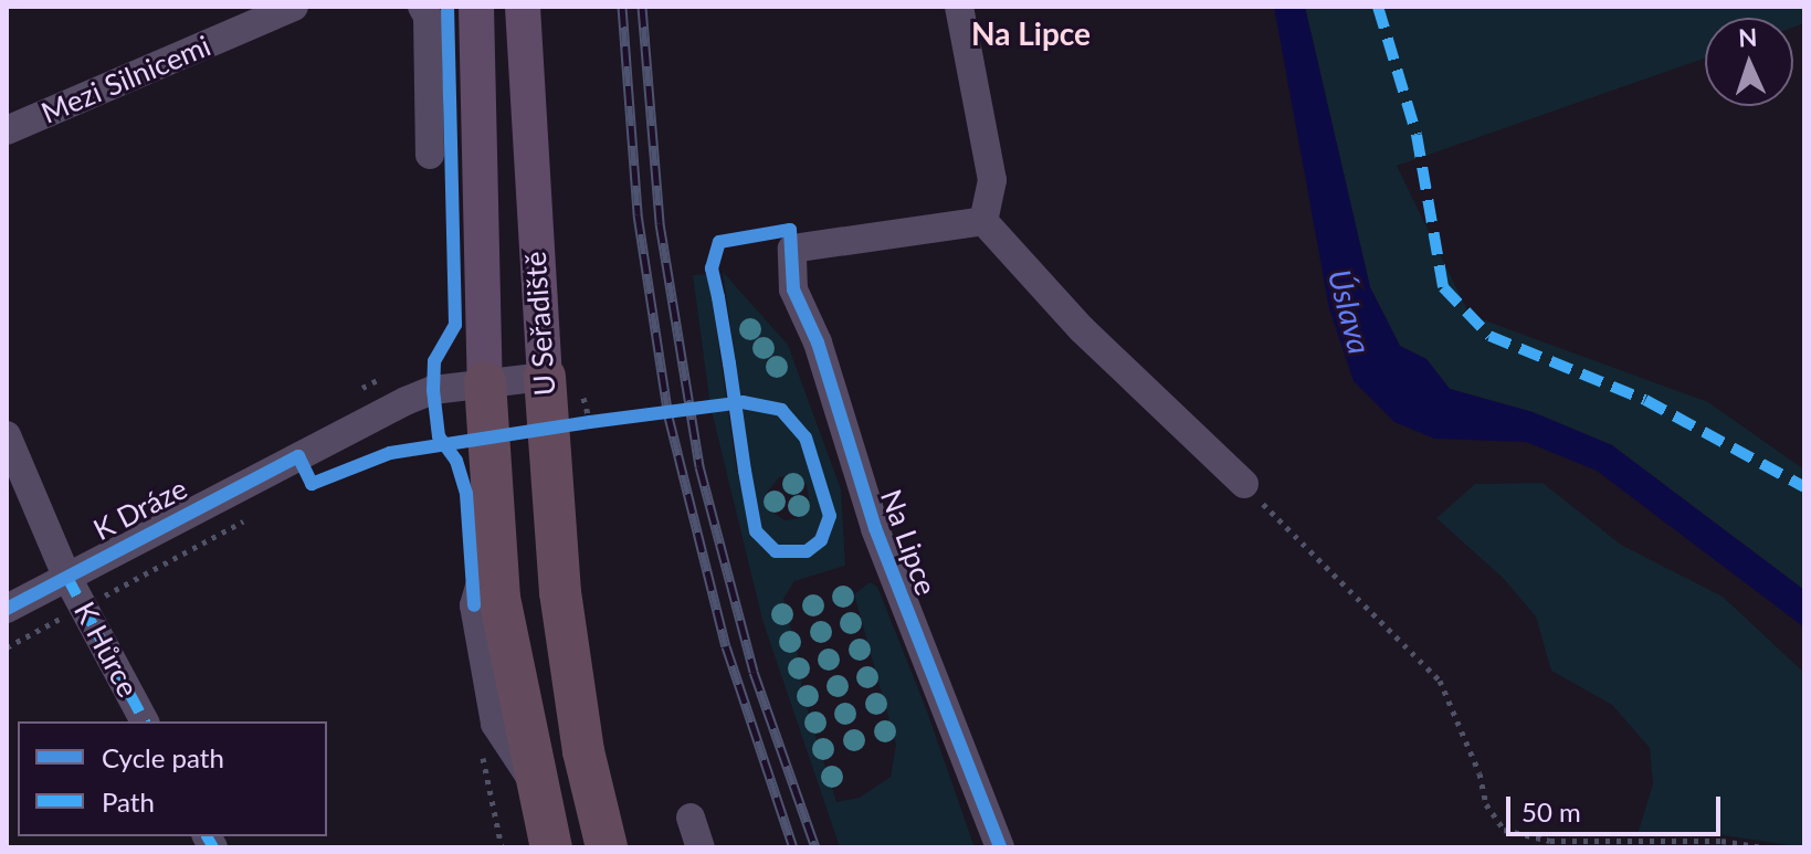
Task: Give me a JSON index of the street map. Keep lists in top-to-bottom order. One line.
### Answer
{"streets":{"highway":["U Seřadiště"],"street":["Mezi Silnicemi","K Dráze","Na Lipce","K Hůrce"]},"crossings":[["U Seřadiště","K Dráze"],["K Dráze","K Hůrce"]],"districts":["Na Lipce"],"water":["Úslava"],"legend":["Cycle path","Path"],"scale_bar":"50 m","north":"top"}
